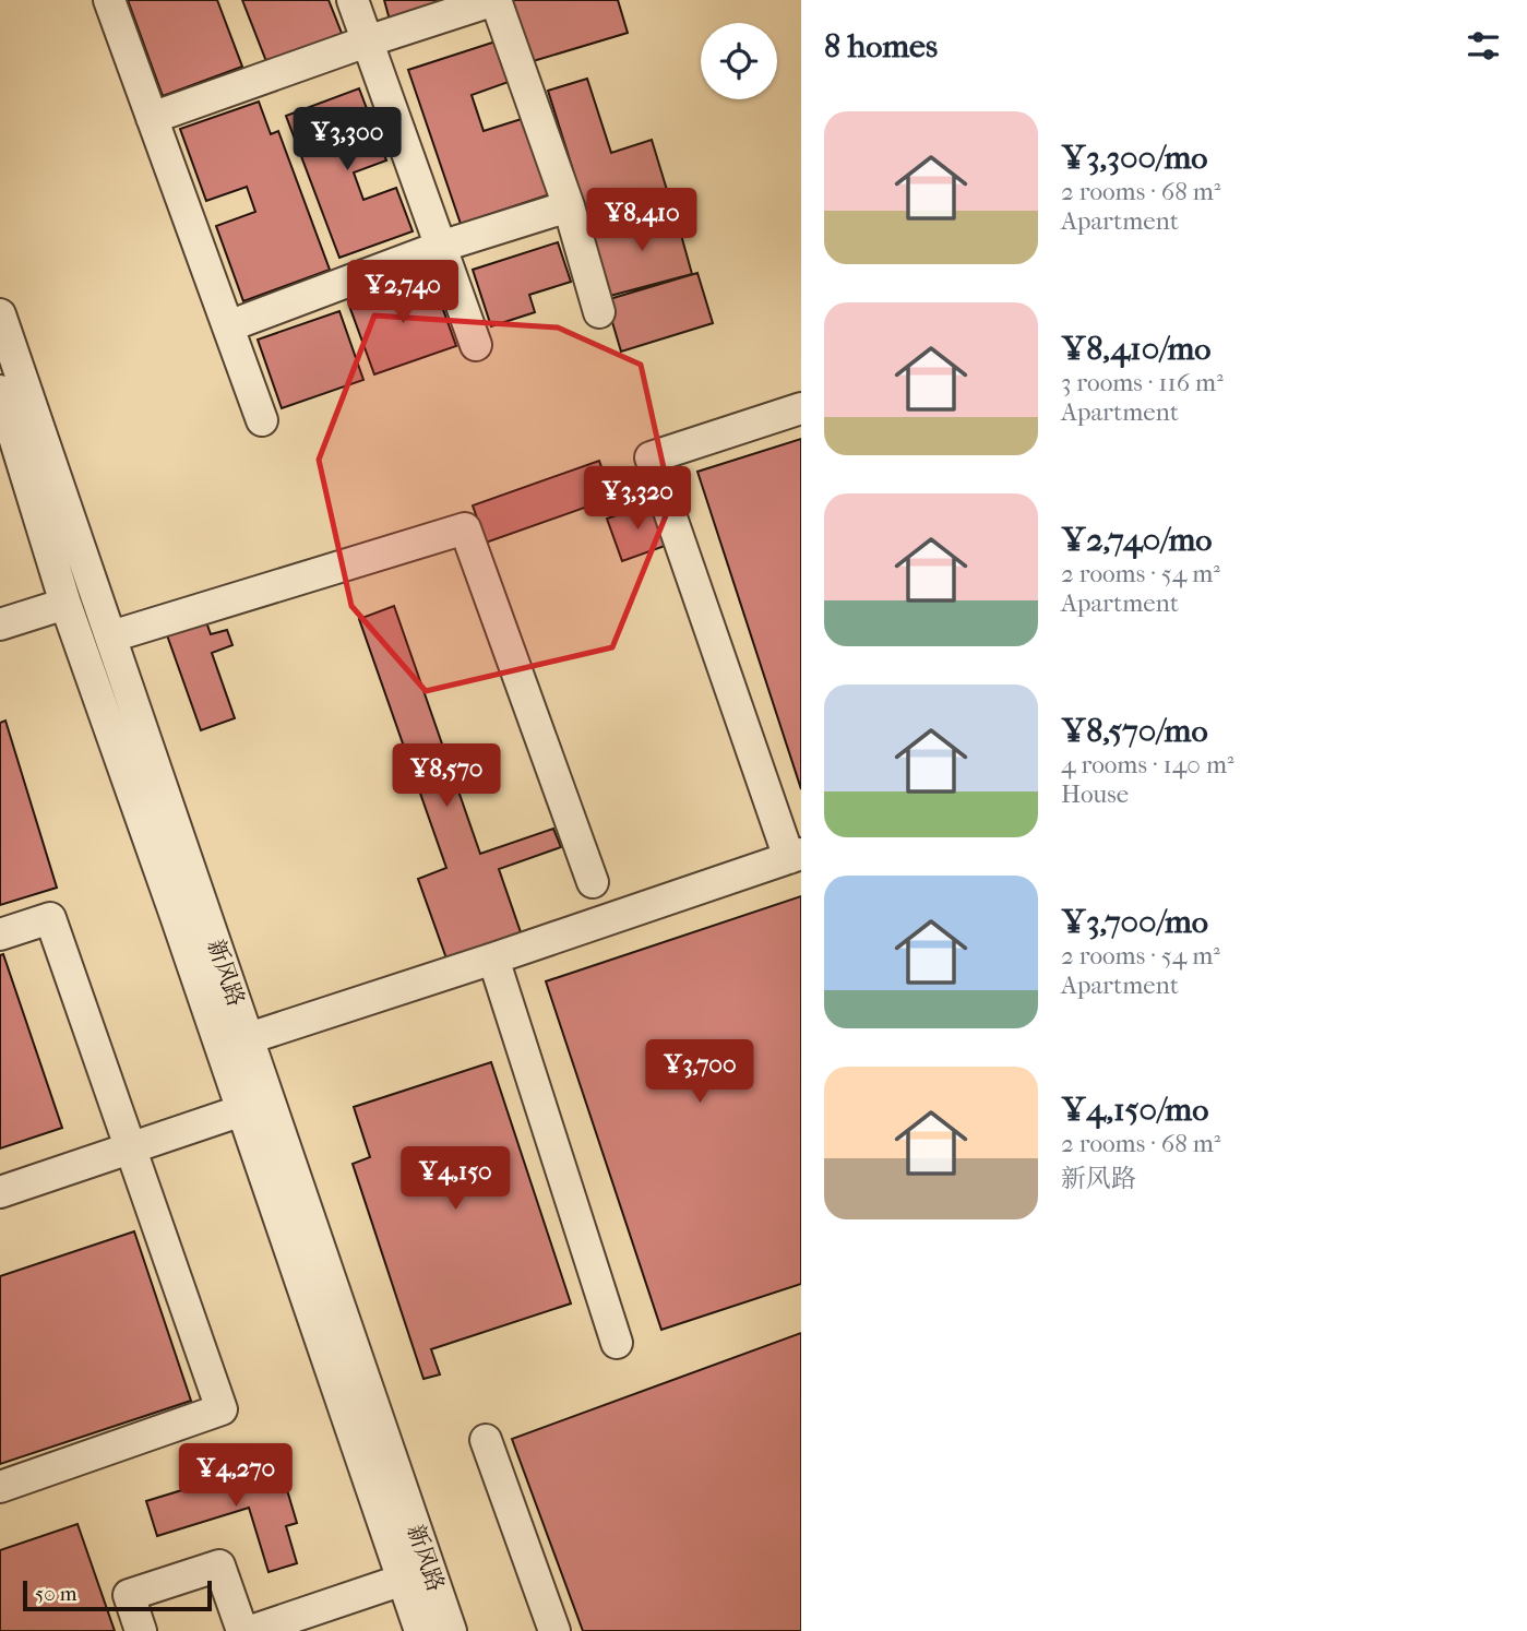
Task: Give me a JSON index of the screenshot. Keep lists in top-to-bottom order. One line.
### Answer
{"streets":{"street":["新风路"]},"scale_bar":"50 m","page":{"heading":"8 homes","list":[{"name":"¥3,300/mo","note":"2 rooms · 68 m² · Apartment"},{"name":"¥8,410/mo","note":"3 rooms · 116 m² · Apartment"},{"name":"¥2,740/mo","note":"2 rooms · 54 m² · Apartment"},{"name":"¥8,570/mo","note":"4 rooms · 140 m² · House"},{"name":"¥3,700/mo","note":"2 rooms · 54 m² · Apartment"},{"name":"¥4,150/mo","note":"2 rooms · 68 m² · 新风路"}],"price":["¥3,300","¥8,410","¥2,740","¥3,320","¥8,570","¥3,700","¥4,150","¥4,270"],"scale":"50 m"}}
